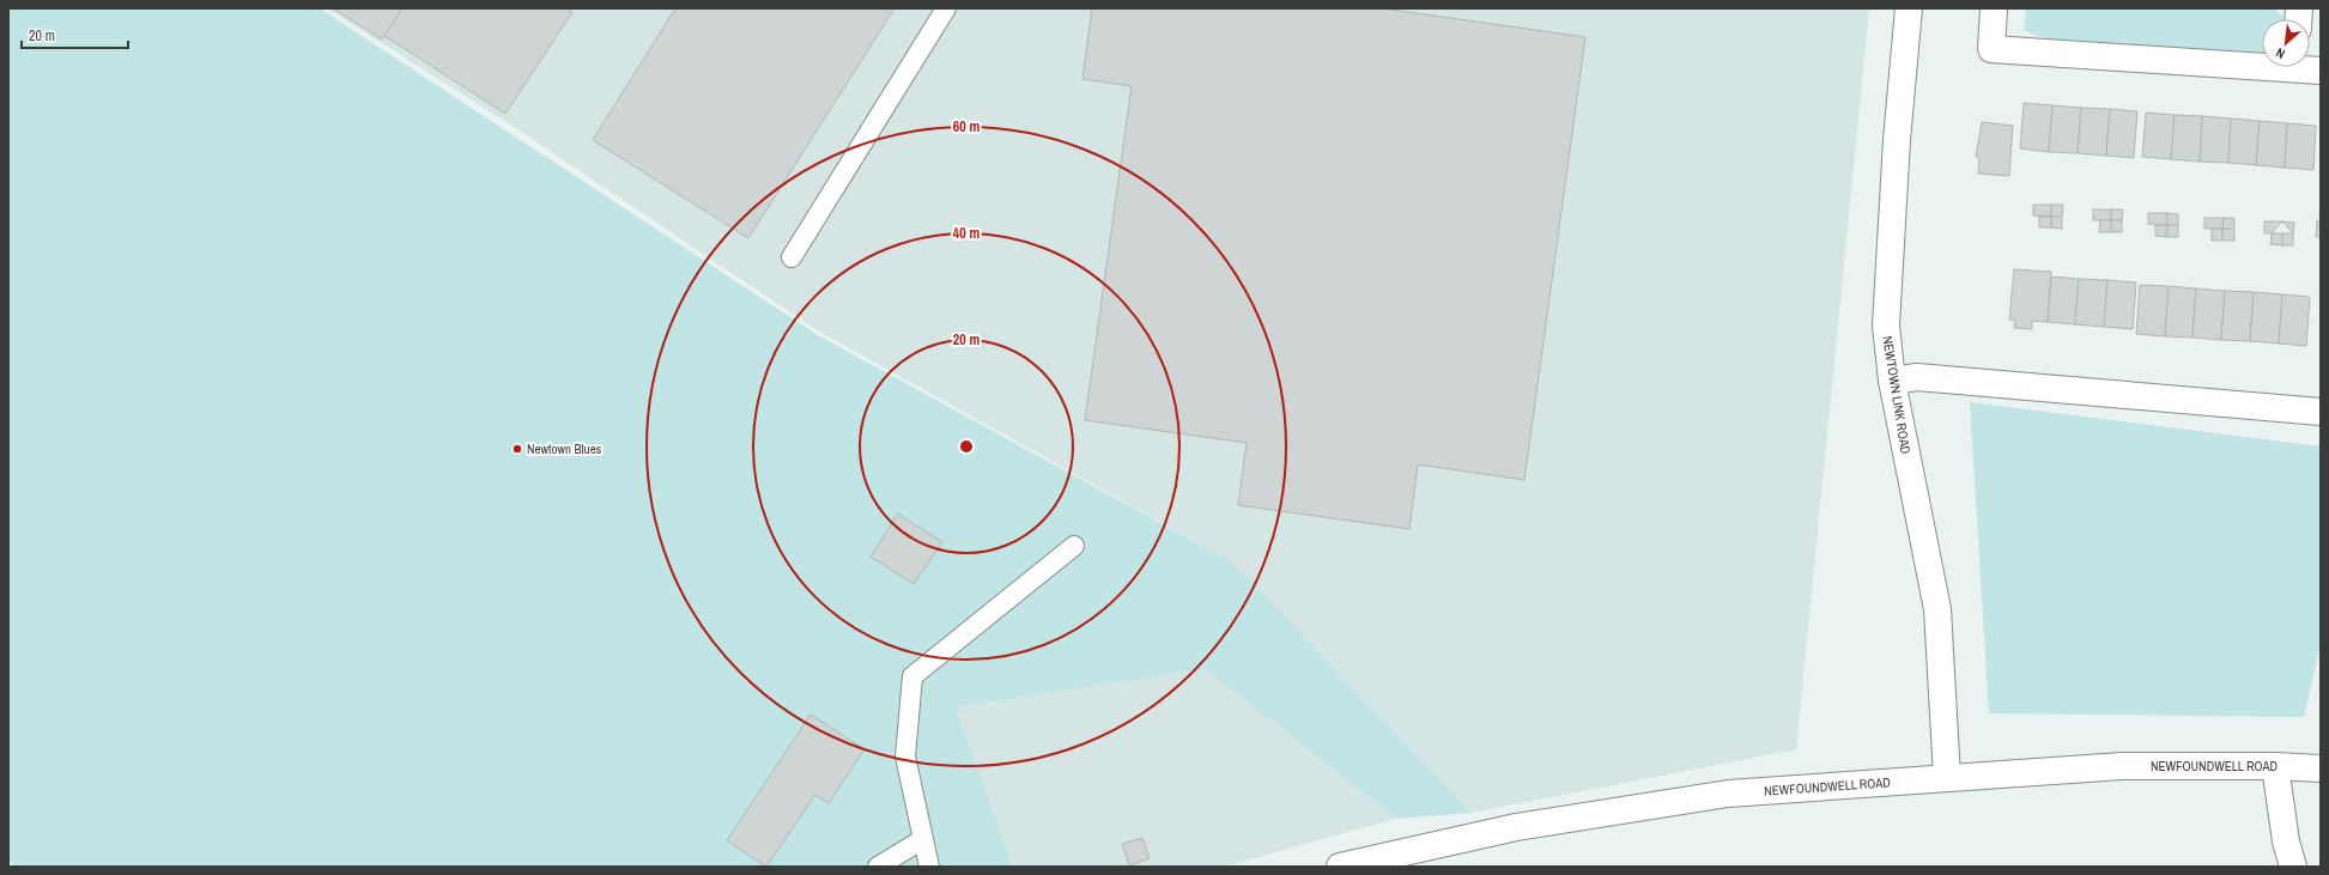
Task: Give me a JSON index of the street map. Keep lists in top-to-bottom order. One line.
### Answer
{"streets":{"street":["NEWTOWN LINK ROAD","NEWFOUNDWELL ROAD"]},"crossings":[["NEWTOWN LINK ROAD","NEWFOUNDWELL ROAD"]],"places":["Newtown Blues"],"scale_bar":"20 m","north":"bottom left","rings":["60 m","40 m","20 m"]}
